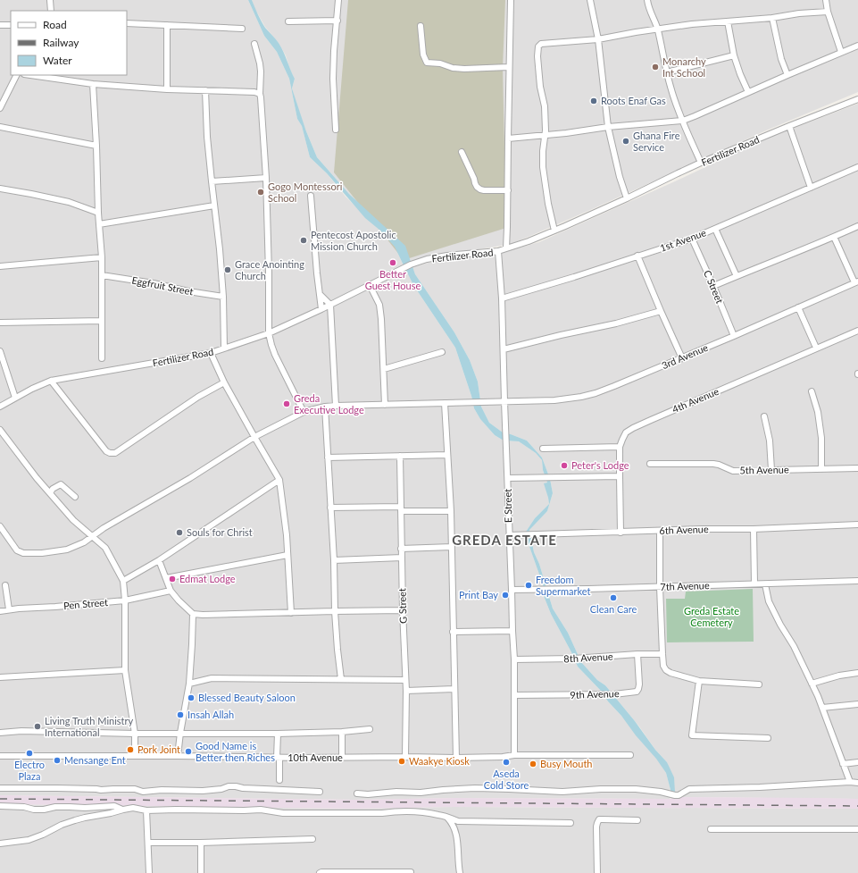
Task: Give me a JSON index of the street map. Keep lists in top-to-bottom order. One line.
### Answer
{"streets":{"street":["Fertilizer Road","1st Avenue","Eggfruit Street","C Street","3rd Avenue","4th Avenue","5th Avenue","E Street","6th Avenue","7th Avenue","Pen Street","G Street","8th Avenue","9th Avenue","10th Avenue"]},"crossings":[["Fertilizer Road","E Street"],["1st Avenue","C Street"],["1st Avenue","E Street"],["C Street","3rd Avenue"],["3rd Avenue","E Street"],["4th Avenue","6th Avenue"],["E Street","6th Avenue"],["E Street","7th Avenue"],["E Street","8th Avenue"],["E Street","9th Avenue"],["E Street","10th Avenue"],["G Street","10th Avenue"],["8th Avenue","9th Avenue"]],"districts":["GREDA ESTATE"],"parks":["Greda Estate Cemetery"],"places":["Monarchy Int School","Roots Enaf Gas","Ghana Fire Service","Gogo Montessori School","Pentecost Apostolic Mission Church","Better Guest House","Grace Anointing Church","Greda Executive Lodge","Peter's Lodge","Souls for Christ","Edmat Lodge","Freedom Supermarket","Print Bay","Clean Care","Blessed Beauty Saloon","Insah Allah","Living Truth Ministry International","Pork Joint","Good Name is Better then Riches","Electro Plaza","Mensange Ent","Waakye Kiosk","Aseda Cold Store","Busy Mouth"],"legend":["Road","Railway","Water"]}
